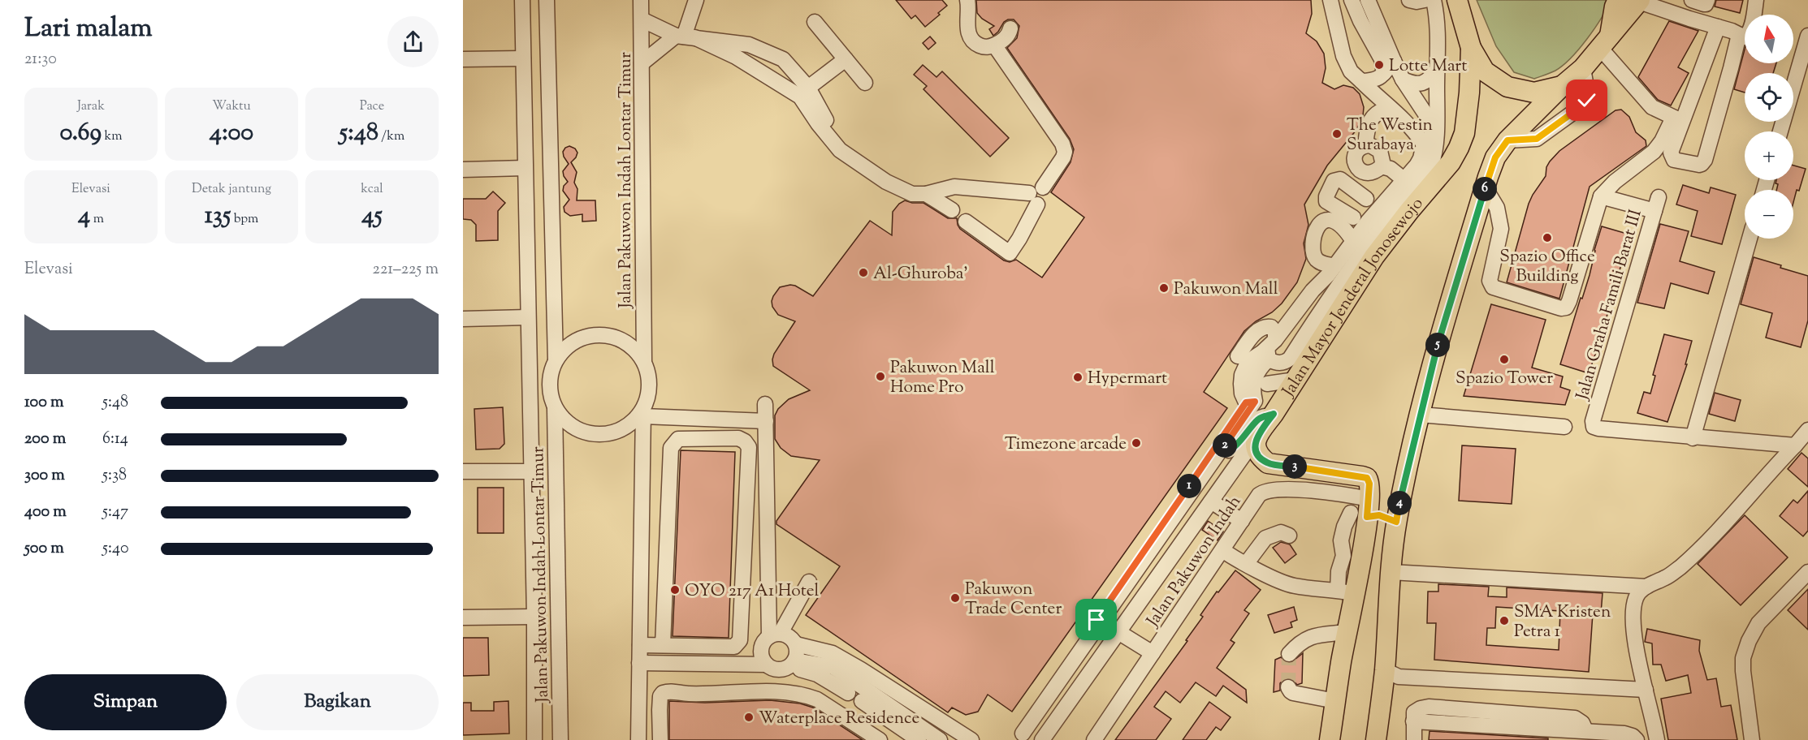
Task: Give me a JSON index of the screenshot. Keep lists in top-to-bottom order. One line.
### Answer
{"streets":{"main road":["Jalan Mayor Jenderal Jonosewojo"],"street":["Jalan Pakuwon Indah Lontar Timur","Jalan Graha Famili Barat III","Jalan Pakuwon Indah"]},"crossings":[["Jalan Mayor Jenderal Jonosewojo","Jalan Pakuwon Indah"]],"places":["Lotte Mart","The Westin Surabaya","Spazio Office Building","Al-Ghuroba'","Pakuwon Mall","Spazio Tower","Pakuwon Mall Home Pro","Hypermart","Timezone arcade","OYO 217 A1 Hotel","Pakuwon Trade Center","SMA Kristen Petra 1","Waterplace Residence"],"north":"top","page":{"heading":["Lari malam","21:30"],"map_buttons":["+","−"],"stats":[["Jarak","0.69 km"],["Waktu","4:00"],["Pace","5:48 /km"],["Elevasi","4 m"],["Detak jantung","135 bpm"],["kcal","45"]],"pins":["6","5","2","3","1","4"],"chart":["Elevasi","221–225 m"],"list":[{"name":"100 m","note":"5:48"},{"name":"200 m","note":"6:14"},{"name":"300 m","note":"5:38"},{"name":"400 m","note":"5:47"},{"name":"500 m","note":"5:40"}],"buttons":["Simpan","Bagikan"]}}
